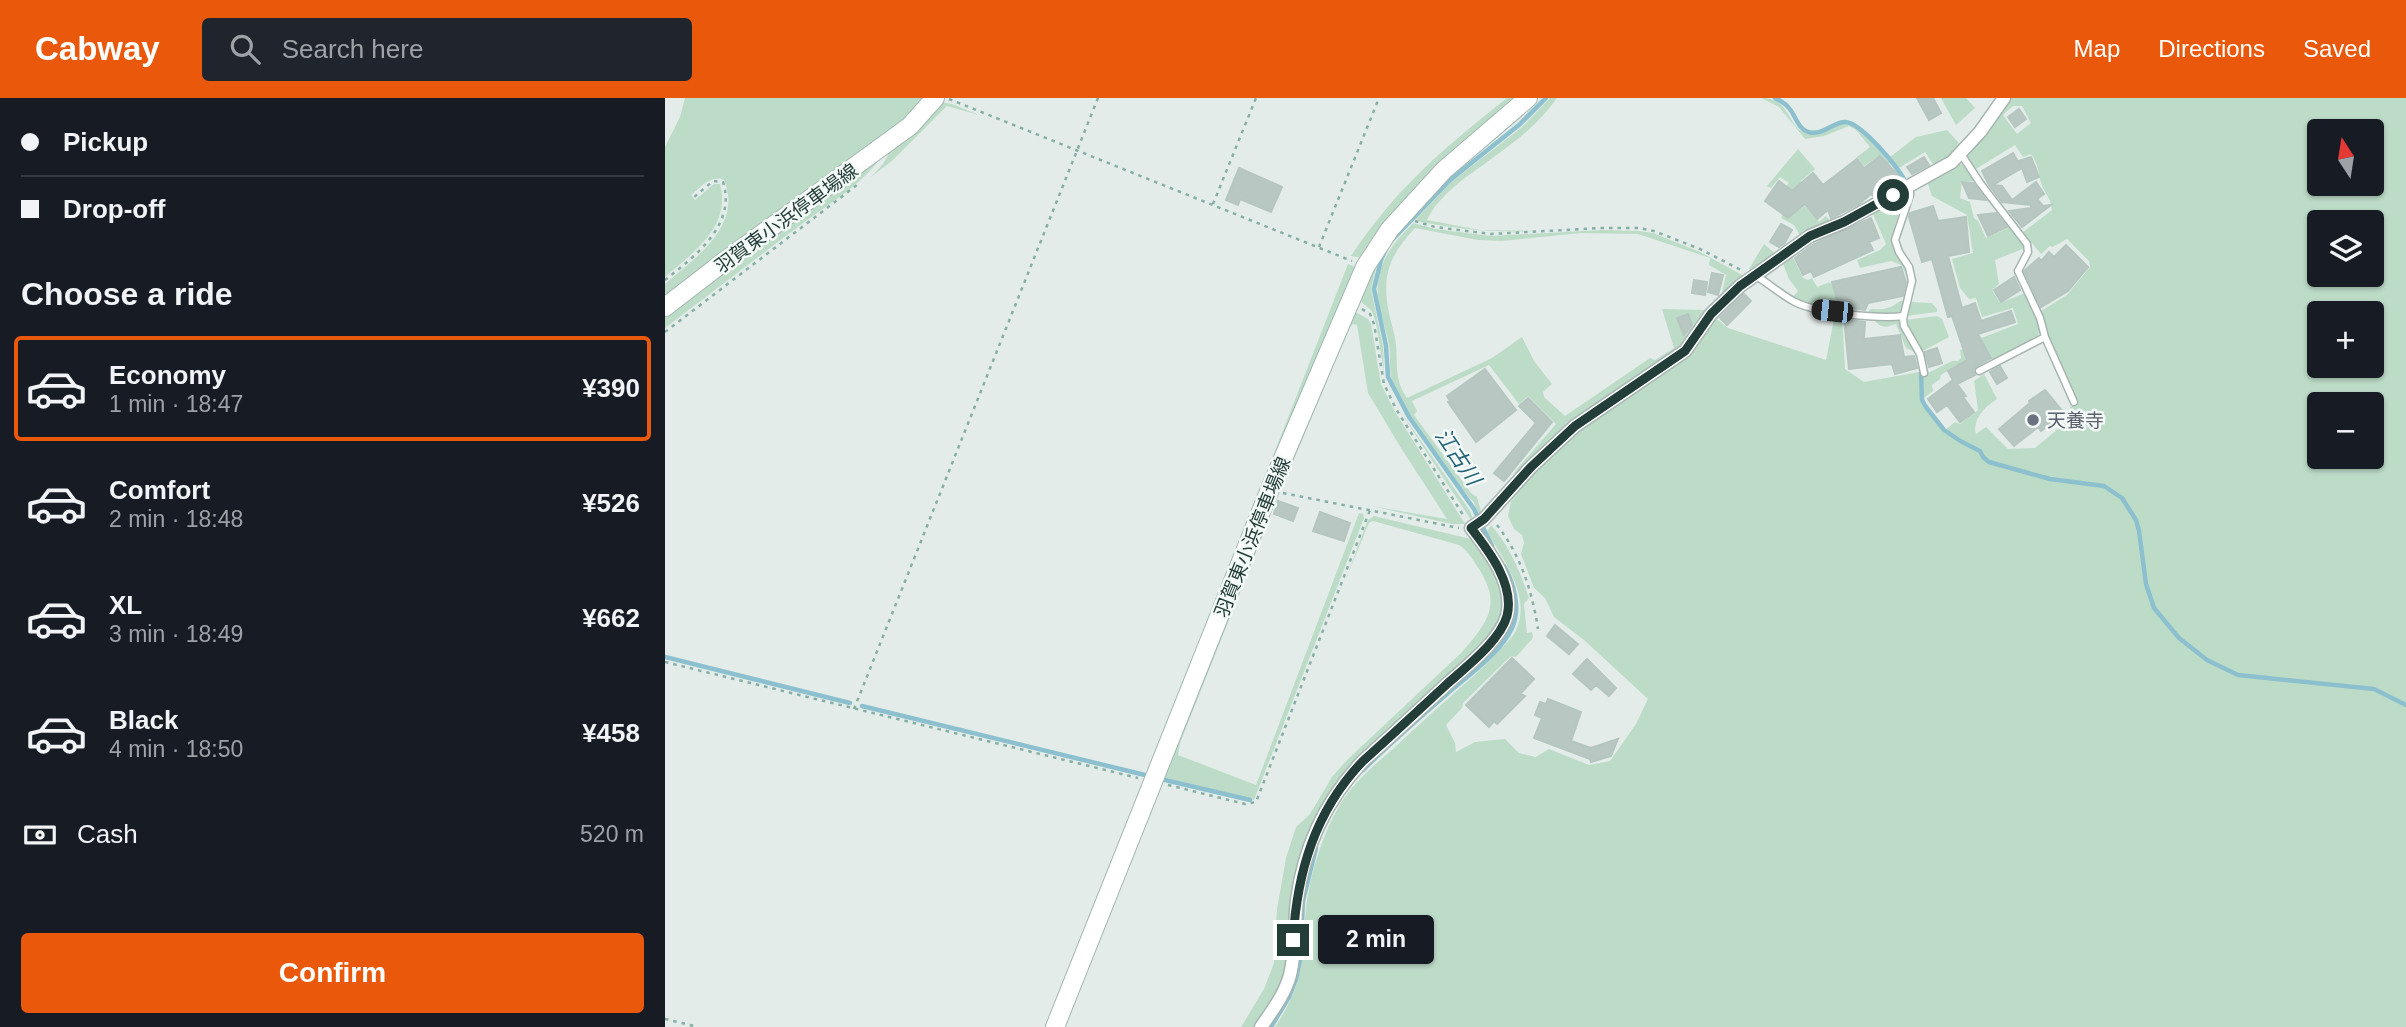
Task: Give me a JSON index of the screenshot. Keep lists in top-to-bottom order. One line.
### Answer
{"streets":{"main road":["羽賀東小浜停車場線"]},"water":["江古川"],"places":["天養寺"],"north":"top","page":{"header":"Cabway","search":"Search here","nav":["Map","Directions","Saved"],"banner":["Pickup","Drop-off"],"map_buttons":["+","−"],"heading":"Choose a ride","list":[{"name":"Economy","note":"1 min · 18:47","value":"¥390"},{"name":"Comfort","note":"2 min · 18:48","value":"¥526"},{"name":"XL","note":"3 min · 18:49","value":"¥662"},{"name":"Black","note":"4 min · 18:50","value":"¥458"}],"pay":["Cash","520 m"],"bubble":"2 min","buttons":"Confirm"}}
